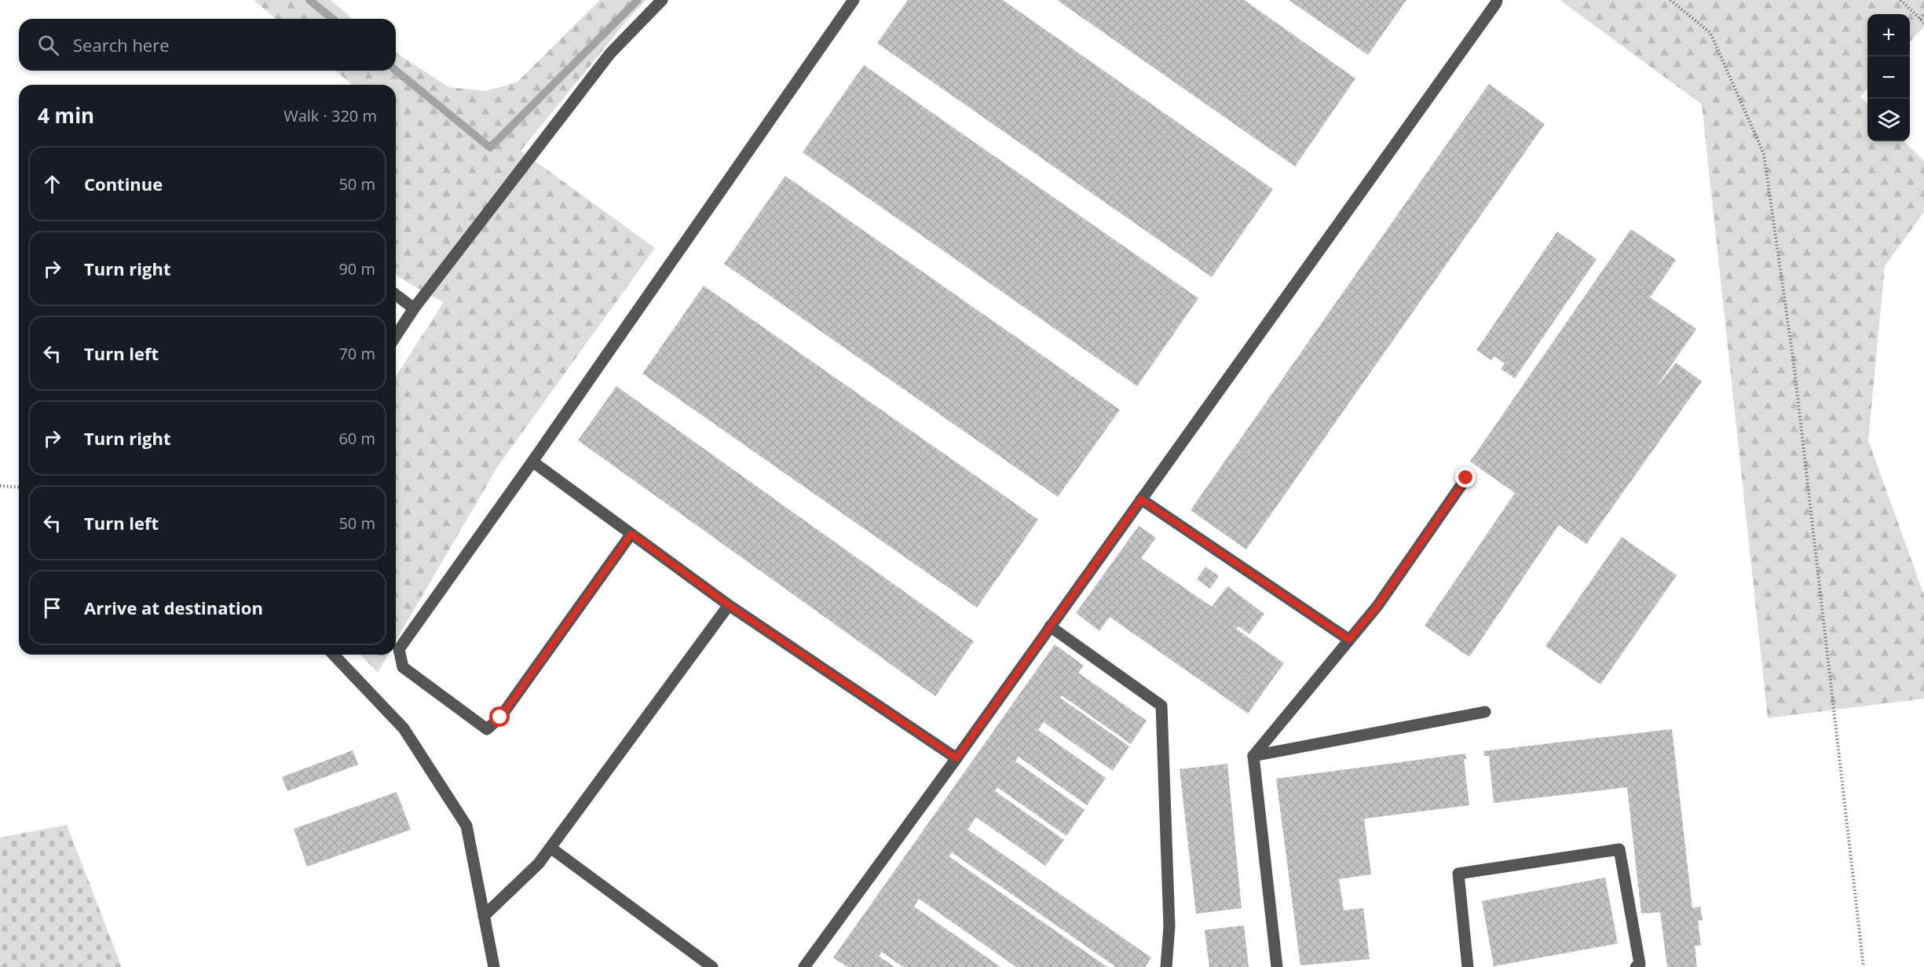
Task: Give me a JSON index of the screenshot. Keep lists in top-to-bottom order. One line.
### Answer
{"page":{"map_buttons":["+","−"],"search":"Search here","heading":["4 min","Walk · 320 m"],"list":[["Continue","50 m"],["Turn right","90 m"],["Turn left","70 m"],["Turn right","60 m"],["Turn left","50 m"],"Arrive at destination"]}}
